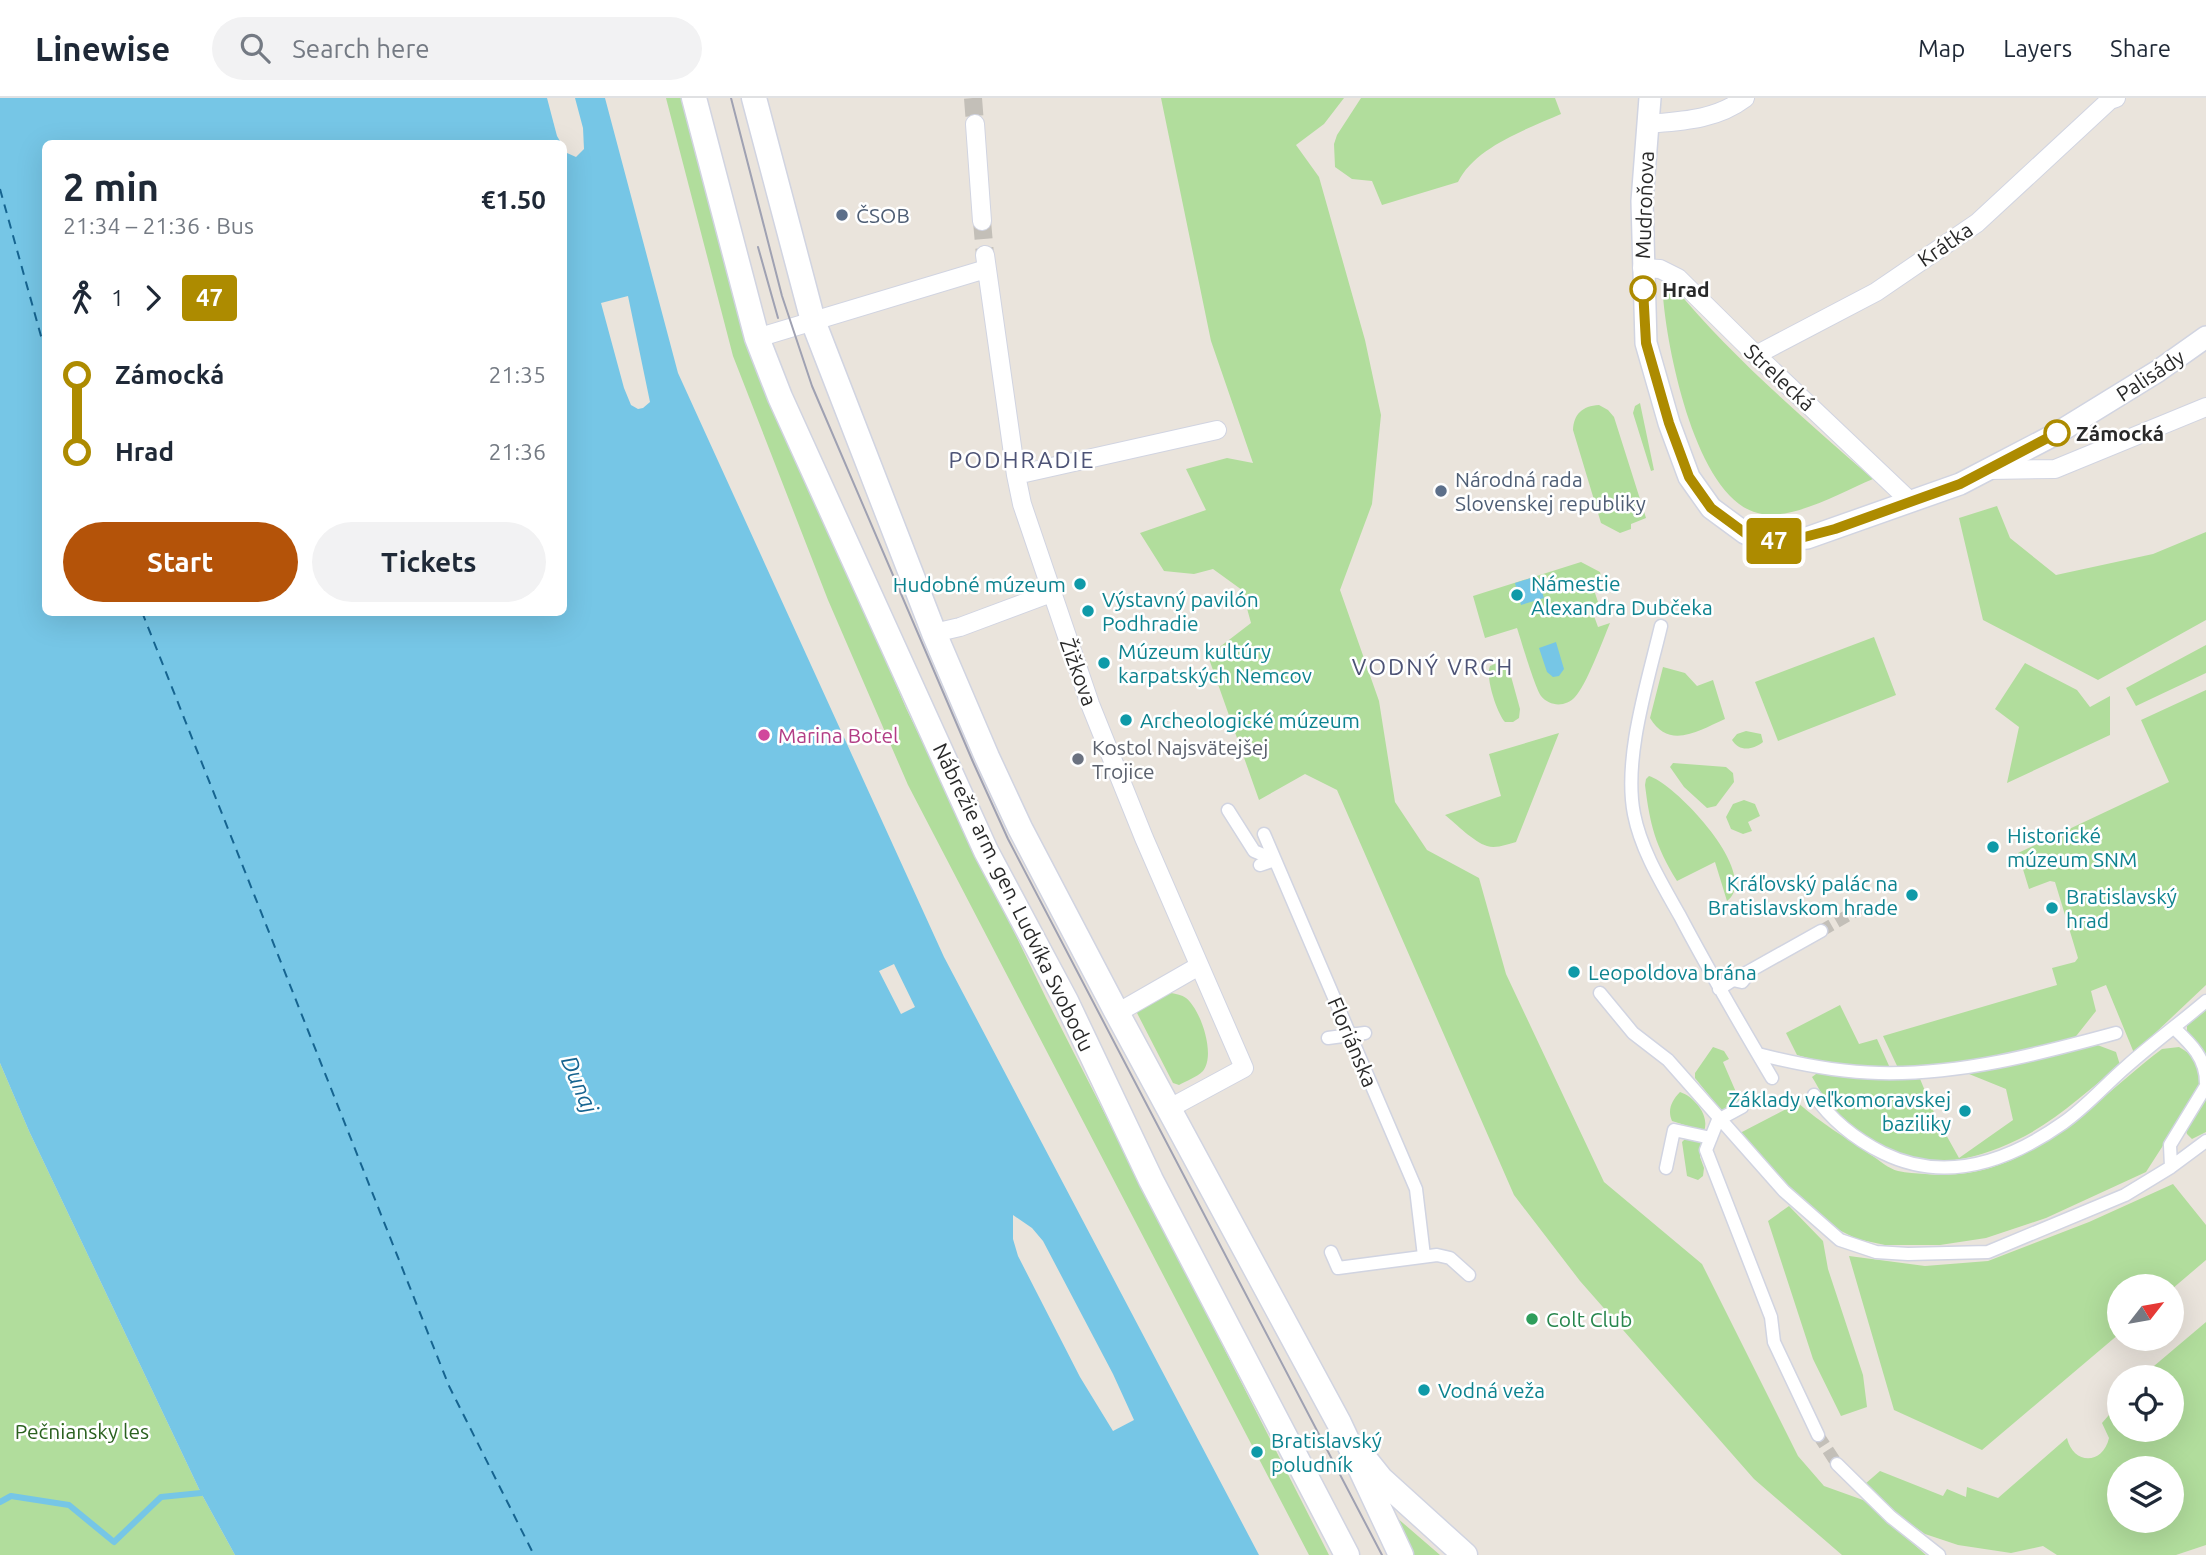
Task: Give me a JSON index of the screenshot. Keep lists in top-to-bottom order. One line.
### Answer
{"streets":{"main road":["Nábrežie arm. gen. Ludvíka Svobodu"],"street":["Mudroňova","Krátka","Palisády","Strelecká","Žižkova","Floriánska"]},"crossings":[["Mudroňova","Palisády"],["Mudroňova","Strelecká"],["Krátka","Strelecká"],["Palisády","Strelecká"],["Žižkova","Nábrežie arm. gen. Ludvíka Svobodu"]],"districts":["PODHRADIE","VODNÝ VRCH"],"water":["Dunaj"],"parks":["Pečniansky les"],"places":["ČSOB","Hrad","Zámocká","Národná rada Slovenskej republiky","Hudobné múzeum","Námestie Alexandra Dubčeka","Výstavný pavilón Podhradie","Múzeum kultúry karpatských Nemcov","Archeologické múzeum","Marina Botel","Kostol Najsvätejšej Trojice","Historické múzeum SNM","Kráľovský palác na Bratislavskom hrade","Bratislavský hrad","Leopoldova brána","Základy veľkomoravskej baziliky","Colt Club","Vodná veža","Bratislavský poludník"],"lines":["bus line 47"],"north":"top right","page":{"header":"Linewise","search":"Search here","nav":["Map","Layers","Share"],"on_map":"47","heading":["2 min","21:34 – 21:36 · Bus","€1.50"],"legs":["1","47"],"list":[{"name":"Zámocká","value":"21:35"},{"name":"Hrad","value":"21:36"}],"buttons":["Start","Tickets"]}}
